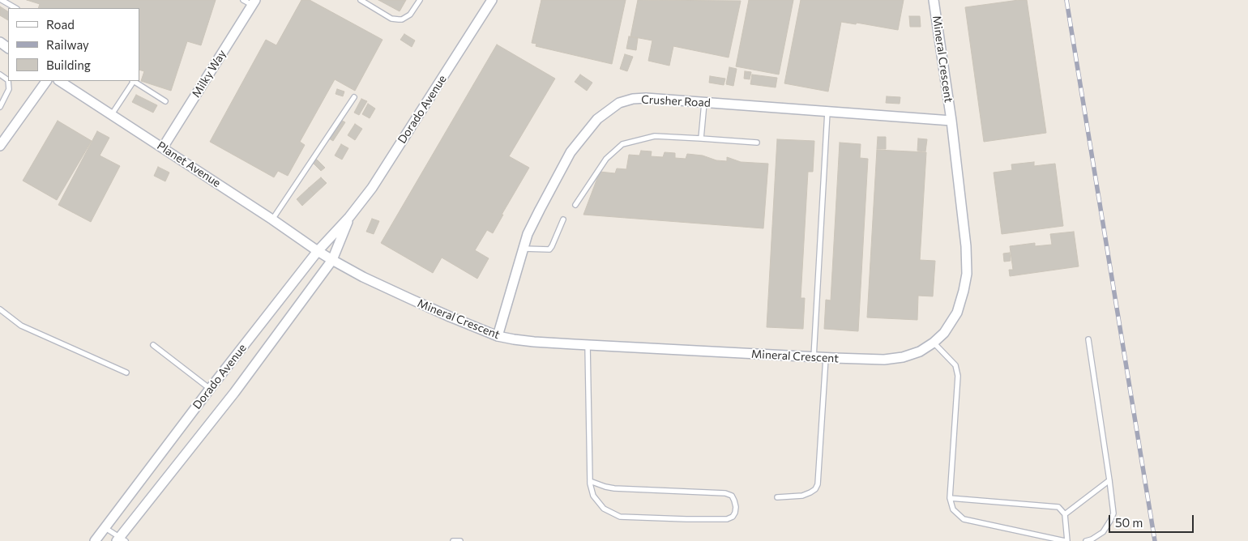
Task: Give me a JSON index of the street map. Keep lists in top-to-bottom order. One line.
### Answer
{"streets":{"street":["Mineral Crescent","Milky Way","Crusher Road","Dorado Avenue","Planet Avenue"]},"crossings":[["Mineral Crescent","Crusher Road"],["Mineral Crescent","Dorado Avenue"],["Mineral Crescent","Planet Avenue"],["Milky Way","Planet Avenue"],["Dorado Avenue","Planet Avenue"]],"legend":["Road","Railway","Building"],"scale_bar":"50 m"}
